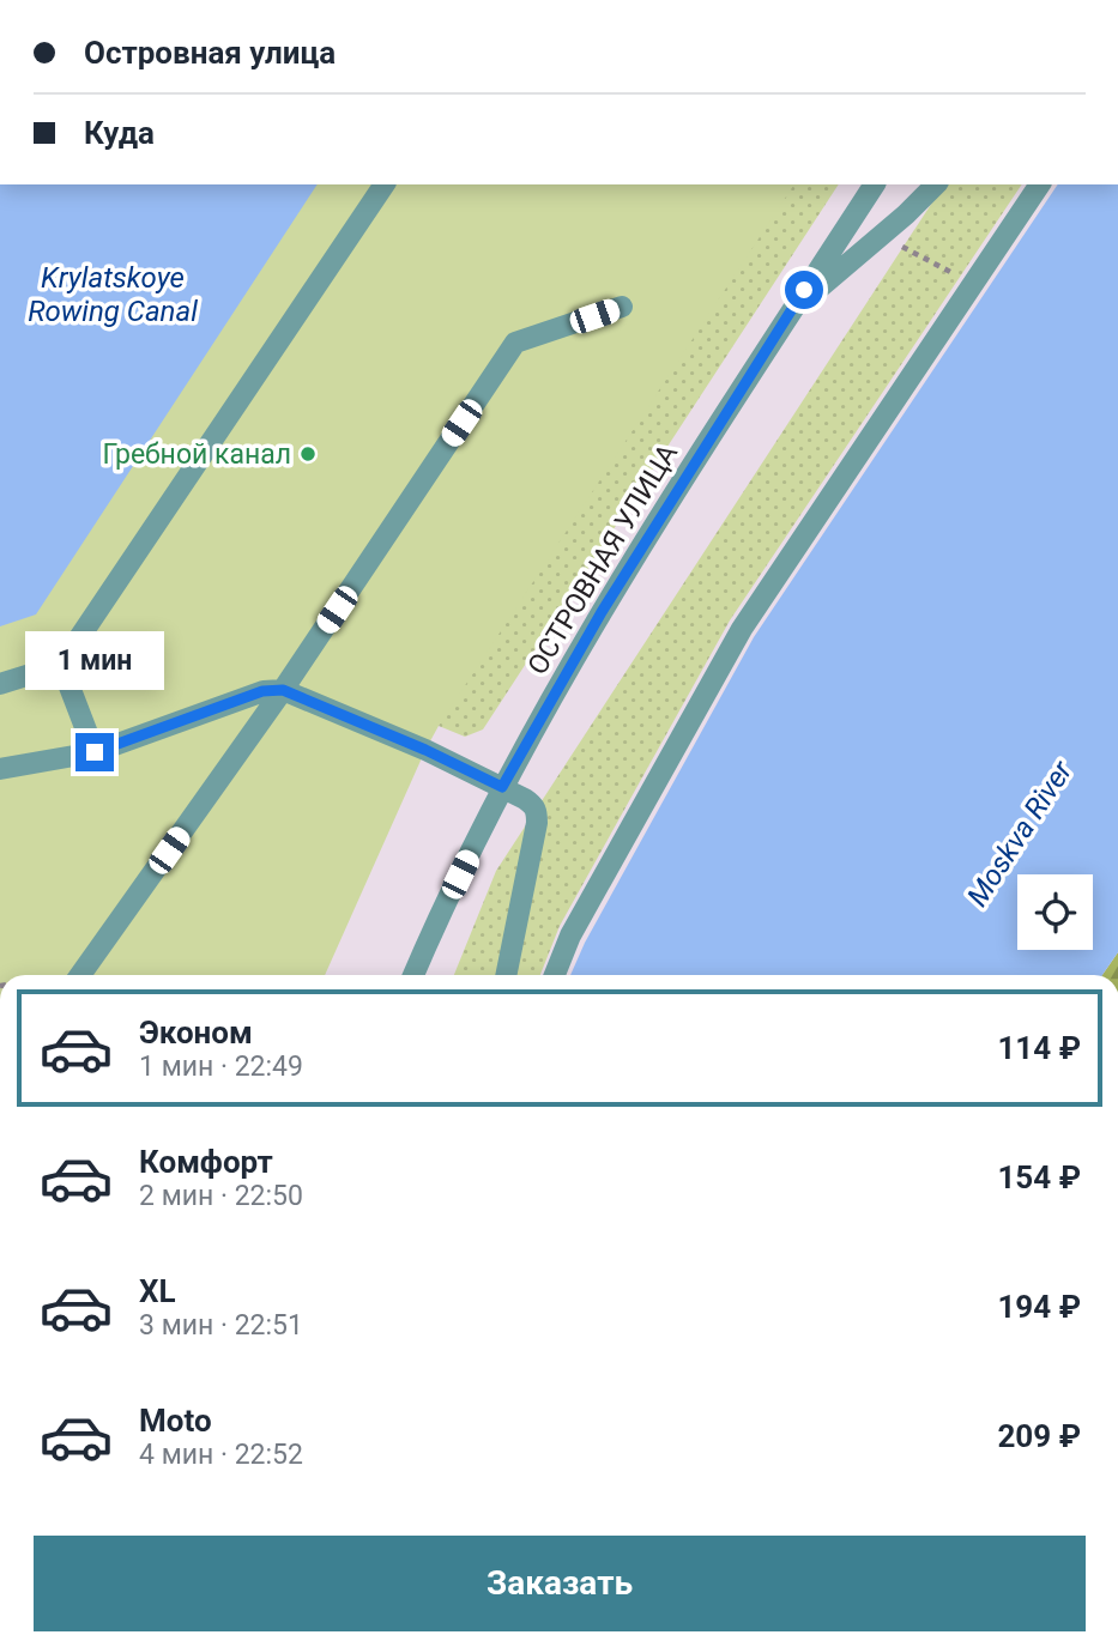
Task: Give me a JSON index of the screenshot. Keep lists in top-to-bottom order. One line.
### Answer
{"streets":{"street":["ОСТРОВНАЯ УЛИЦА"]},"water":["Krylatskoye Rowing Canal","Moskva River"],"places":["Гребной канал"],"page":{"banner":["Островная улица","Куда"],"bubble":"1 мин","list":[{"name":"Эконом","note":"1 мин · 22:49","value":"114 ₽"},{"name":"Комфорт","note":"2 мин · 22:50","value":"154 ₽"},{"name":"XL","note":"3 мин · 22:51","value":"194 ₽"},{"name":"Moto","note":"4 мин · 22:52","value":"209 ₽"}],"buttons":"Заказать"}}
